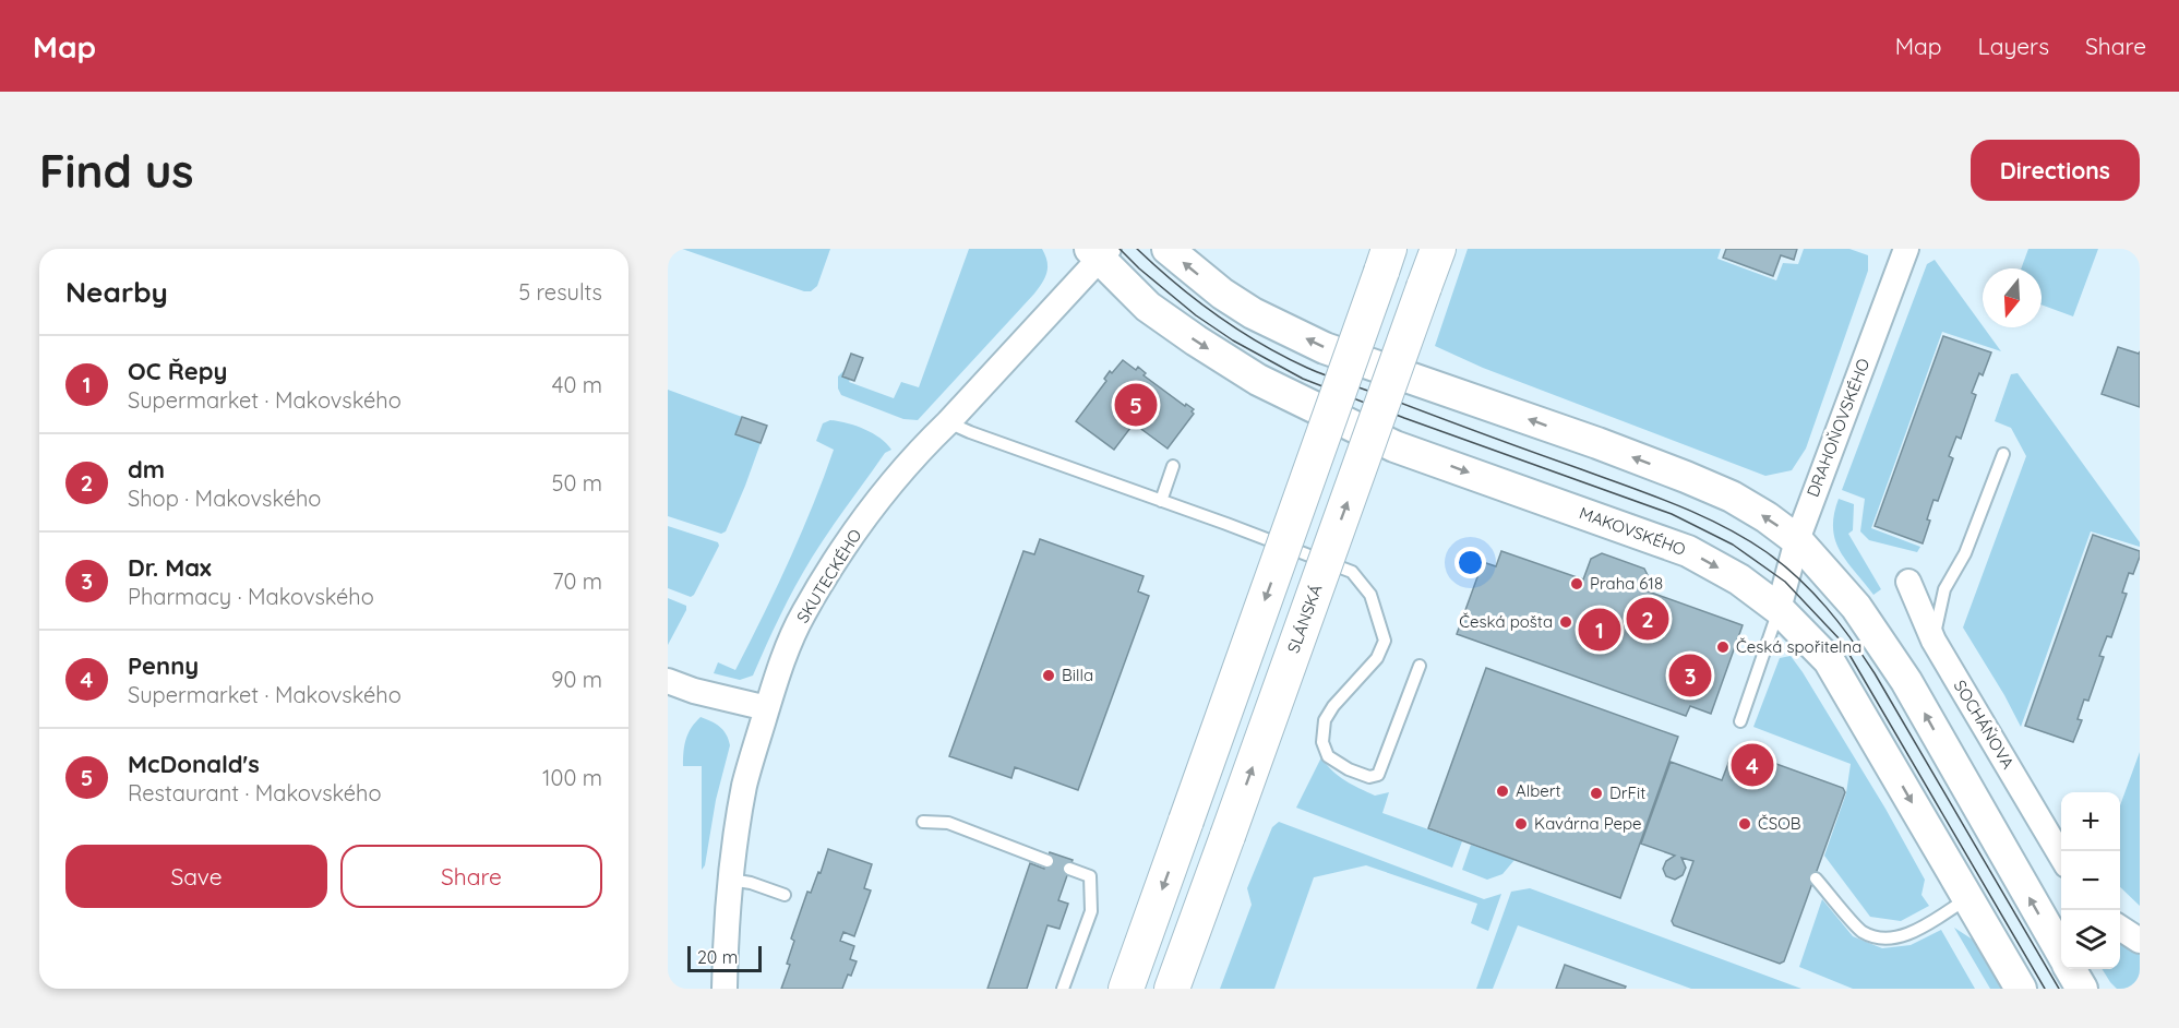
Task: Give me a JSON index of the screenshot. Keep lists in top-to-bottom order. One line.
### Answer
{"streets":{"main road":["SLÁNSKÁ"],"street":["DRAHOŇOVSKÉHO","MAKOVSKÉHO","SKUTECKÉHO","SOCHÁŇOVA"]},"crossings":[["DRAHOŇOVSKÉHO","MAKOVSKÉHO"],["MAKOVSKÉHO","SKUTECKÉHO"]],"places":["Praha 618","Česká pošta","Česká spořitelna","Billa","Albert","DrFit","Kavárna Pepe","ČSOB"],"scale_bar":"20 m","north":"bottom","page":{"header":"Map","nav":["Map","Layers","Share"],"buttons":["Directions",["Save","Share"]],"title":"Find us","heading":["Nearby","5 results"],"list":[{"mark":"1","name":"OC Řepy","note":"Supermarket · Makovského","value":"40 m"},{"mark":"2","name":"dm","note":"Shop · Makovského","value":"50 m"},{"mark":"3","name":"Dr. Max","note":"Pharmacy · Makovského","value":"70 m"},{"mark":"4","name":"Penny","note":"Supermarket · Makovského","value":"90 m"},{"mark":"5","name":"McDonald's","note":"Restaurant · Makovského","value":"100 m"}],"pins":["5","2","1","3","4"],"map_buttons":["+","−"],"scale":"20 m"}}
